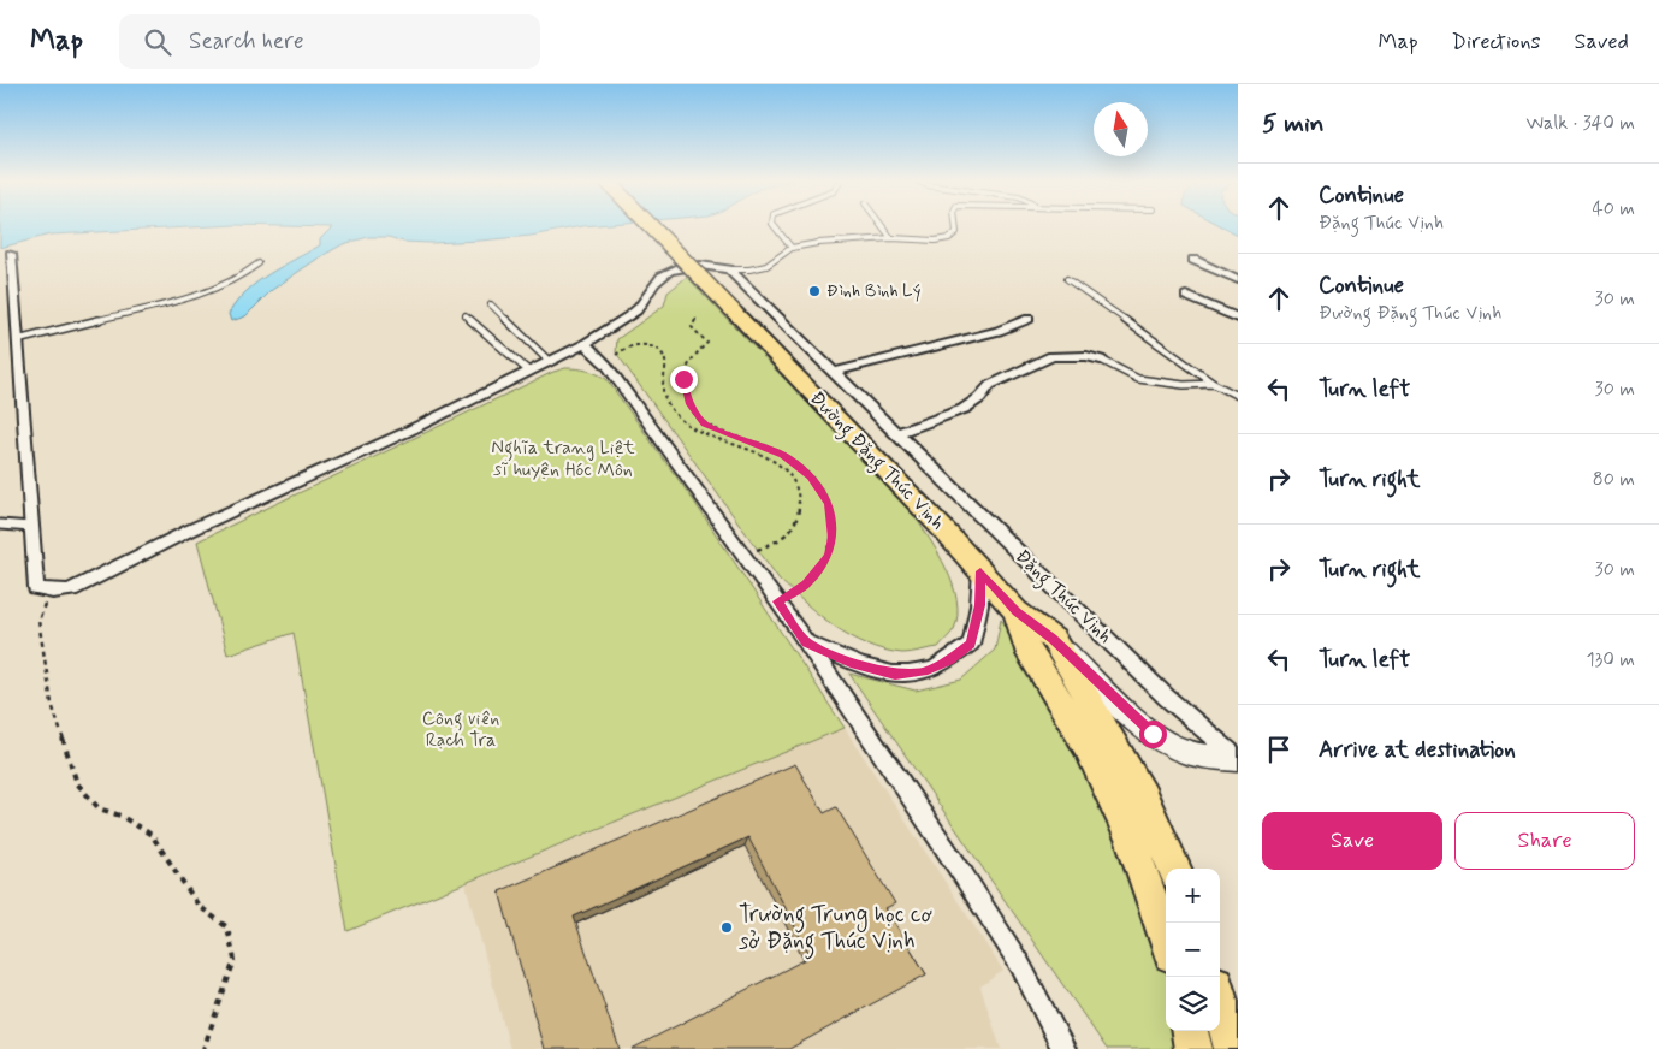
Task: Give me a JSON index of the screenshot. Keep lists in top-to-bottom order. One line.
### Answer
{"streets":{"main road":["Đường Đặng Thúc Vịnh"],"street":["Đặng Thúc Vịnh"]},"crossings":[["Đường Đặng Thúc Vịnh","Đặng Thúc Vịnh"]],"parks":["Nghĩa trang Liệt sĩ huyện Hóc Môn","Công viên Rạch Tra"],"places":["Đình Bình Lý","Trường Trung học cơ sở Đặng Thúc Vịnh"],"north":"top","page":{"header":"Map","search":"Search here","nav":["Map","Directions","Saved"],"heading":["5 min","Walk · 340 m"],"list":[["Continue","Đặng Thúc Vịnh","40 m"],["Continue","Đường Đặng Thúc Vịnh","30 m"],["Turn left","30 m"],["Turn right","80 m"],["Turn right","30 m"],["Turn left","130 m"],"Arrive at destination"],"buttons":["Save","Share"],"map_buttons":["+","−"]}}
